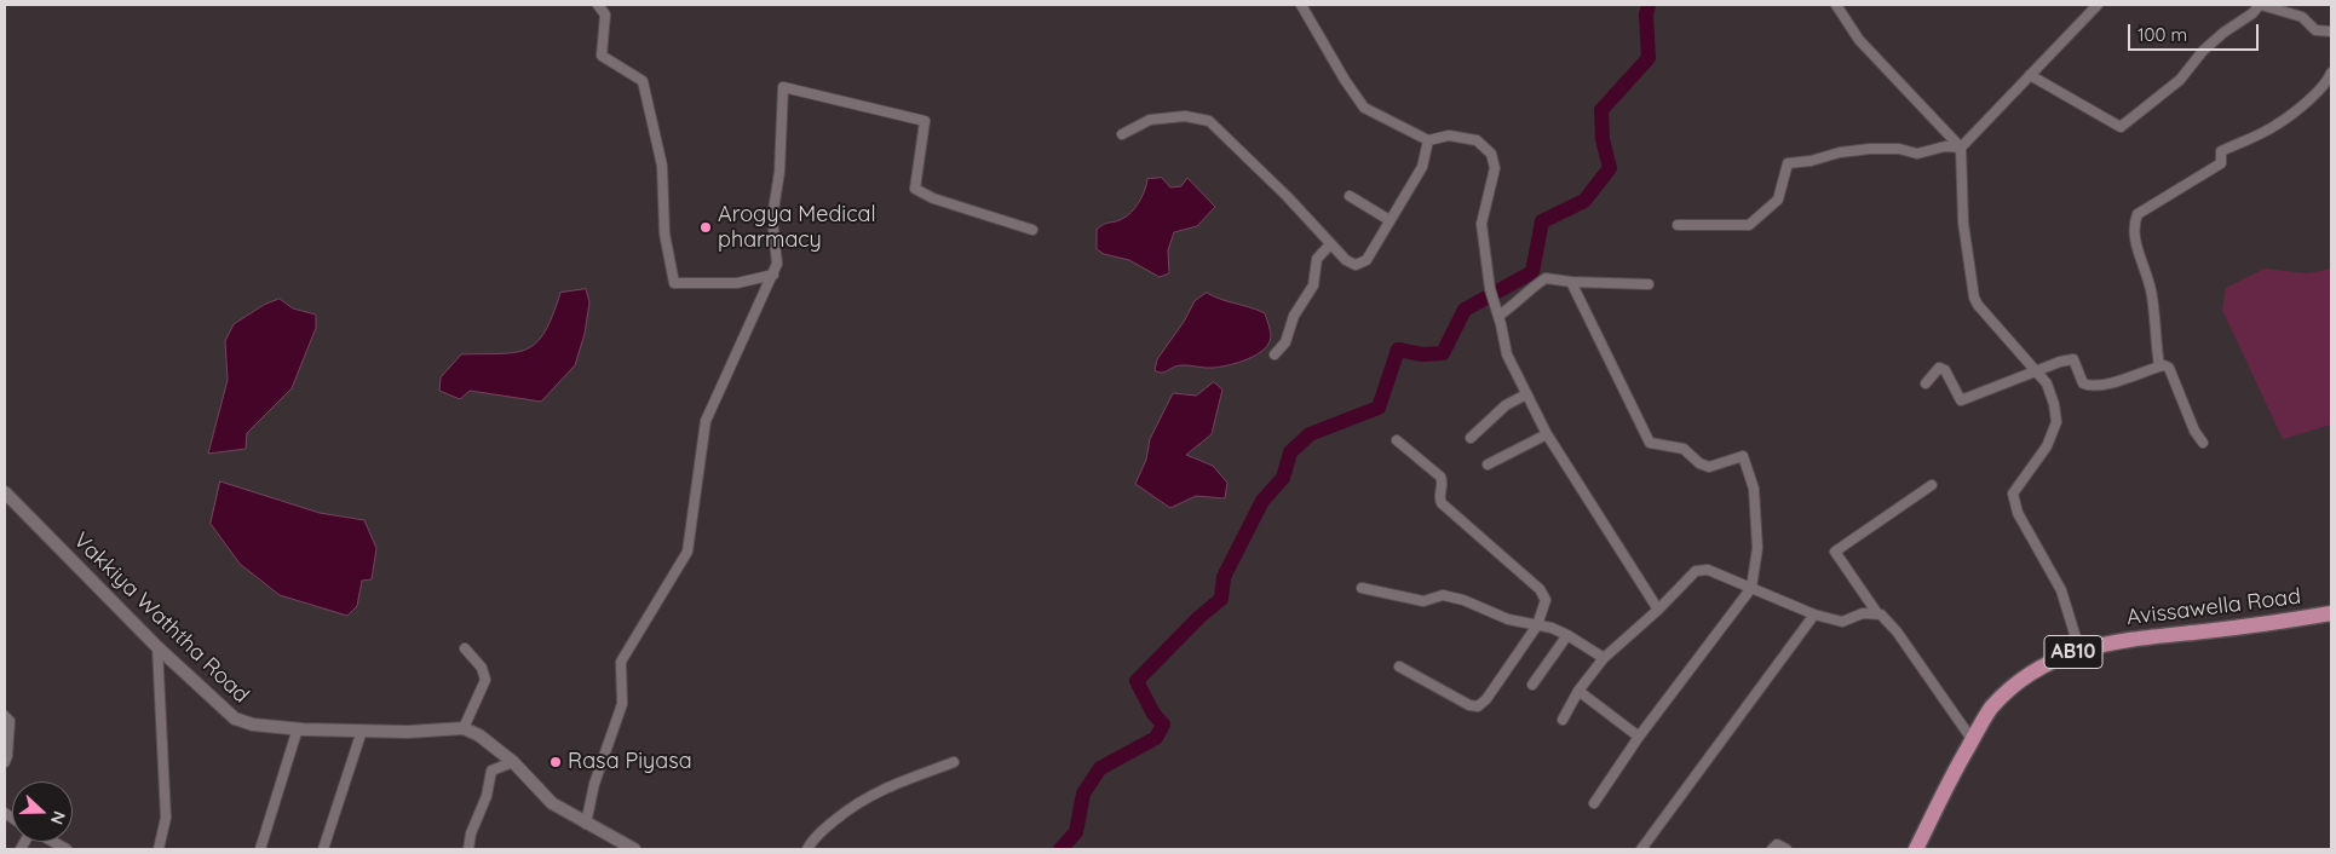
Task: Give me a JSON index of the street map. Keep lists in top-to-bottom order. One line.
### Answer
{"streets":{"main road":["Avissawella Road","AB10"],"street":["Vakkiya Waththa Road"]},"places":["Arogya Medical pharmacy","Rasa Piyasa"],"scale_bar":"100 m","north":"right"}
